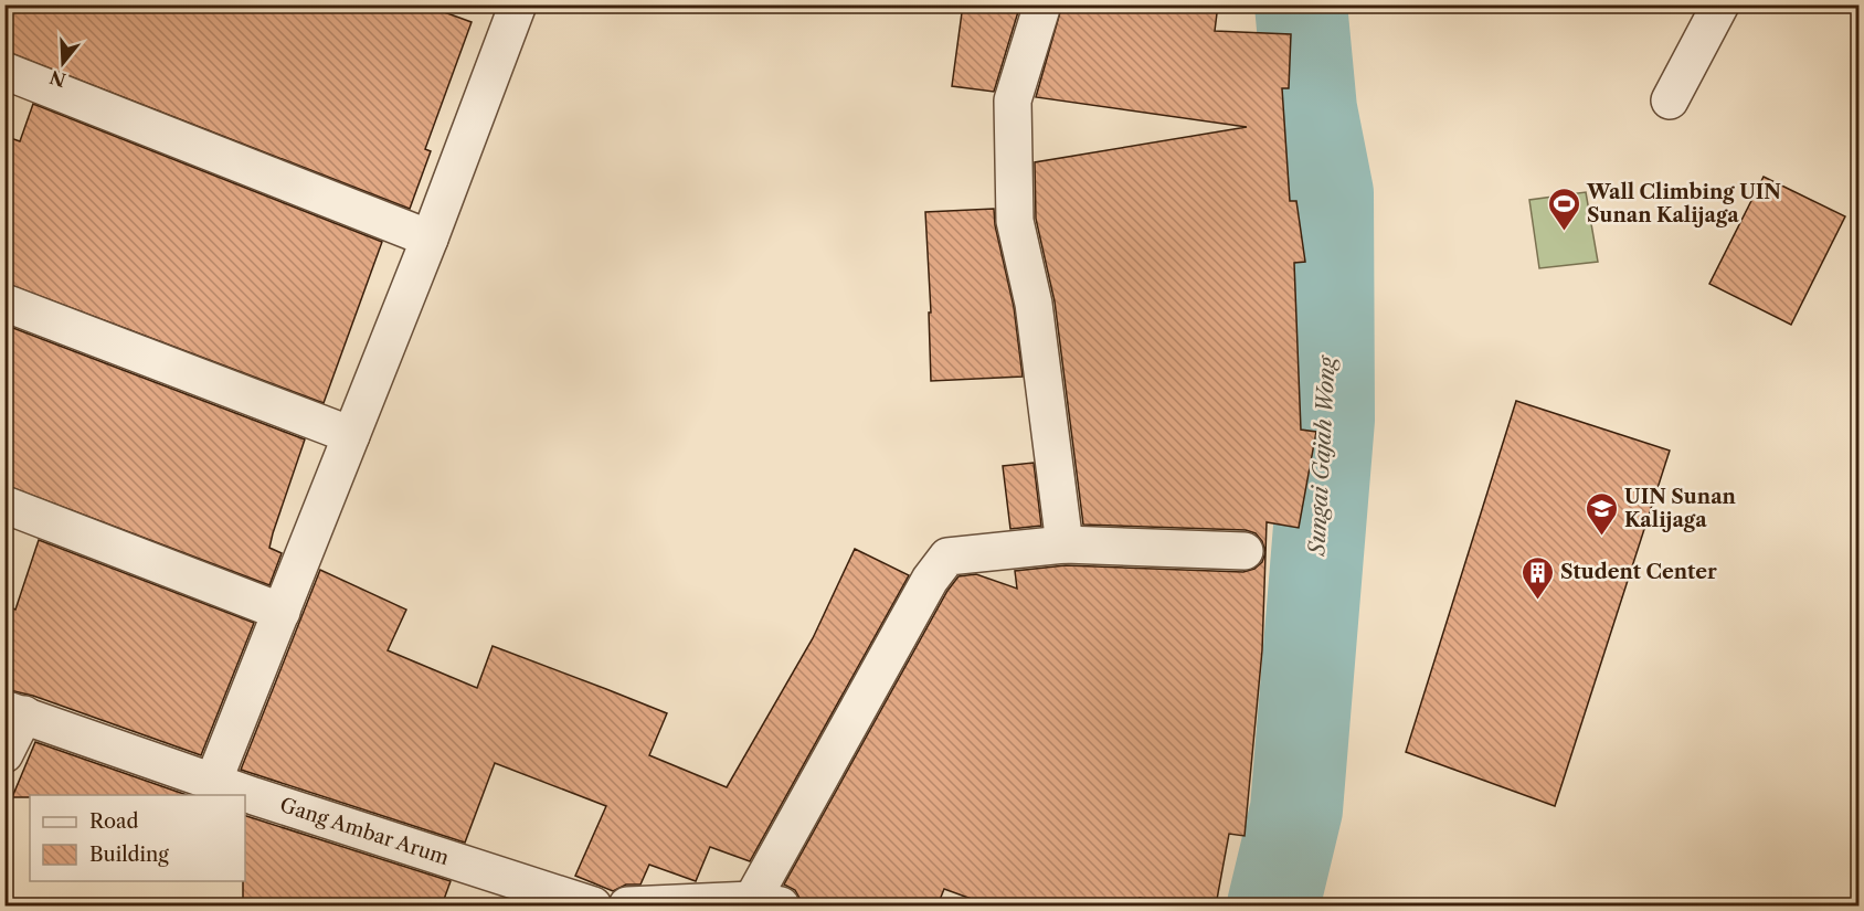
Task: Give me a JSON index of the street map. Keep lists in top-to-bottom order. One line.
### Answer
{"streets":{"street":["Gang Ambar Arum"]},"water":["Sungai Gajah Wong"],"places":{"sports":["Wall Climbing UIN Sunan Kalijaga"],"school or university":["UIN Sunan Kalijaga"],"building":["Student Center"]},"legend":["Road","Building"],"north":"bottom"}
